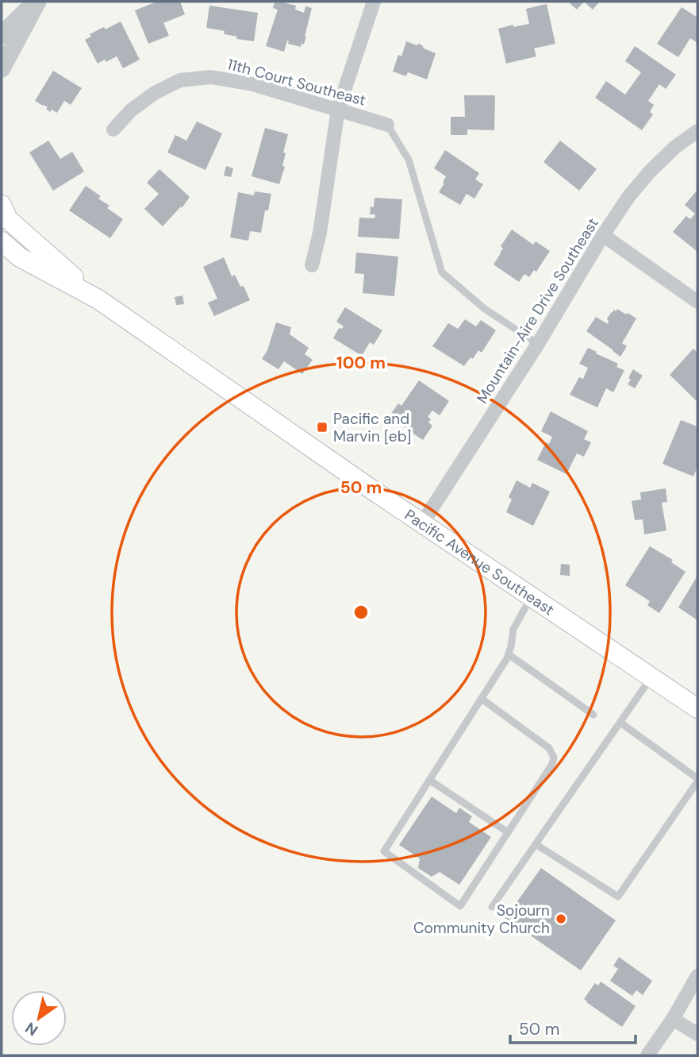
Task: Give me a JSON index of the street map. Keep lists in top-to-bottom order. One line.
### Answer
{"streets":{"main road":["Pacific Avenue Southeast"],"street":["11th Court Southeast","Mountain-Aire Drive Southeast"]},"crossings":[["Mountain-Aire Drive Southeast","Pacific Avenue Southeast"]],"places":{"transit":["Pacific and Marvin [eb]"],"other":["Sojourn Community Church"]},"scale_bar":"50 m","north":"bottom left","rings":["100 m","50 m"]}
